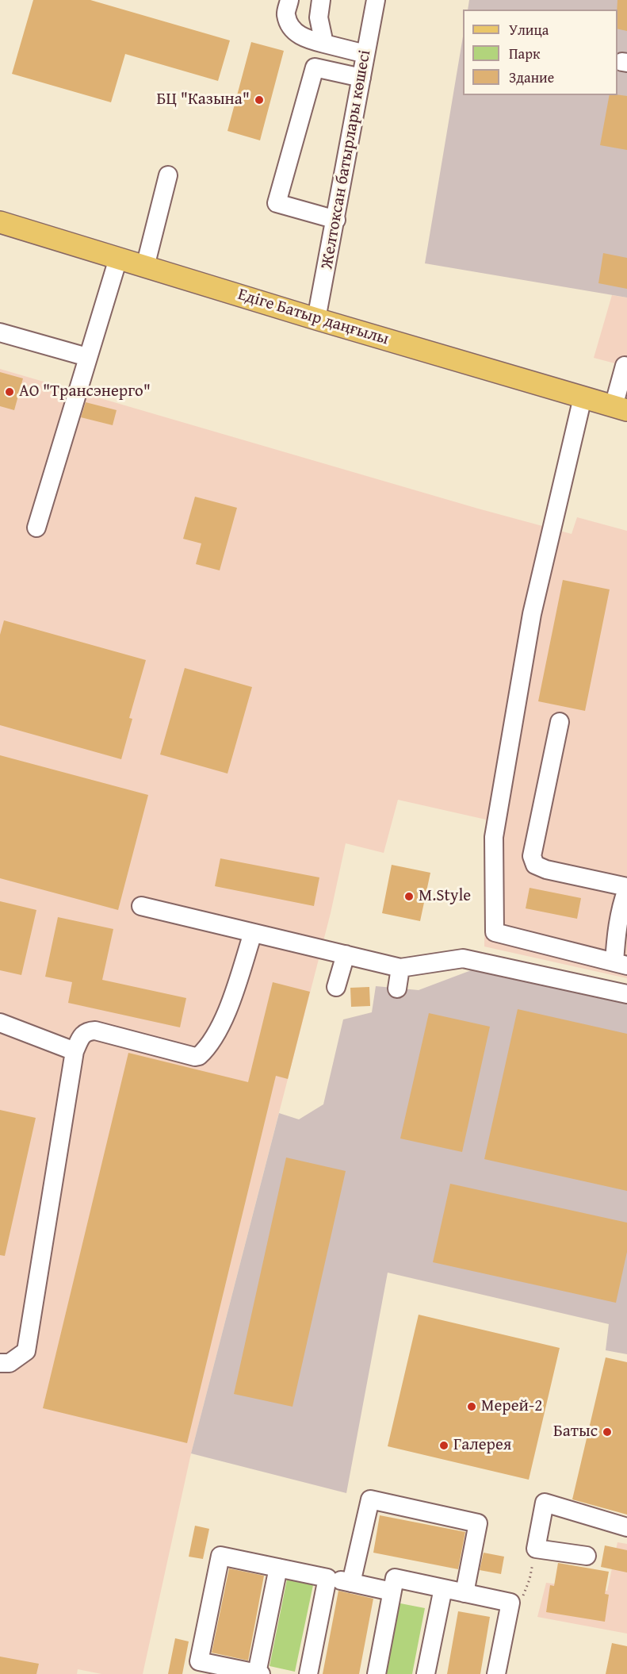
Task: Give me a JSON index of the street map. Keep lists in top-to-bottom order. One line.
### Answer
{"streets":{"main road":["Едіге Батыр даңғылы"],"street":["Желтоксан батырлары көшесі"]},"crossings":[["Желтоксан батырлары көшесі","Едіге Батыр даңғылы"]],"places":["БЦ \"Казына\"","АО \"Трансэнерго\"","M.Style","Мерей-2","Батыс","Галерея"],"legend":["Улица","Парк","Здание"]}
